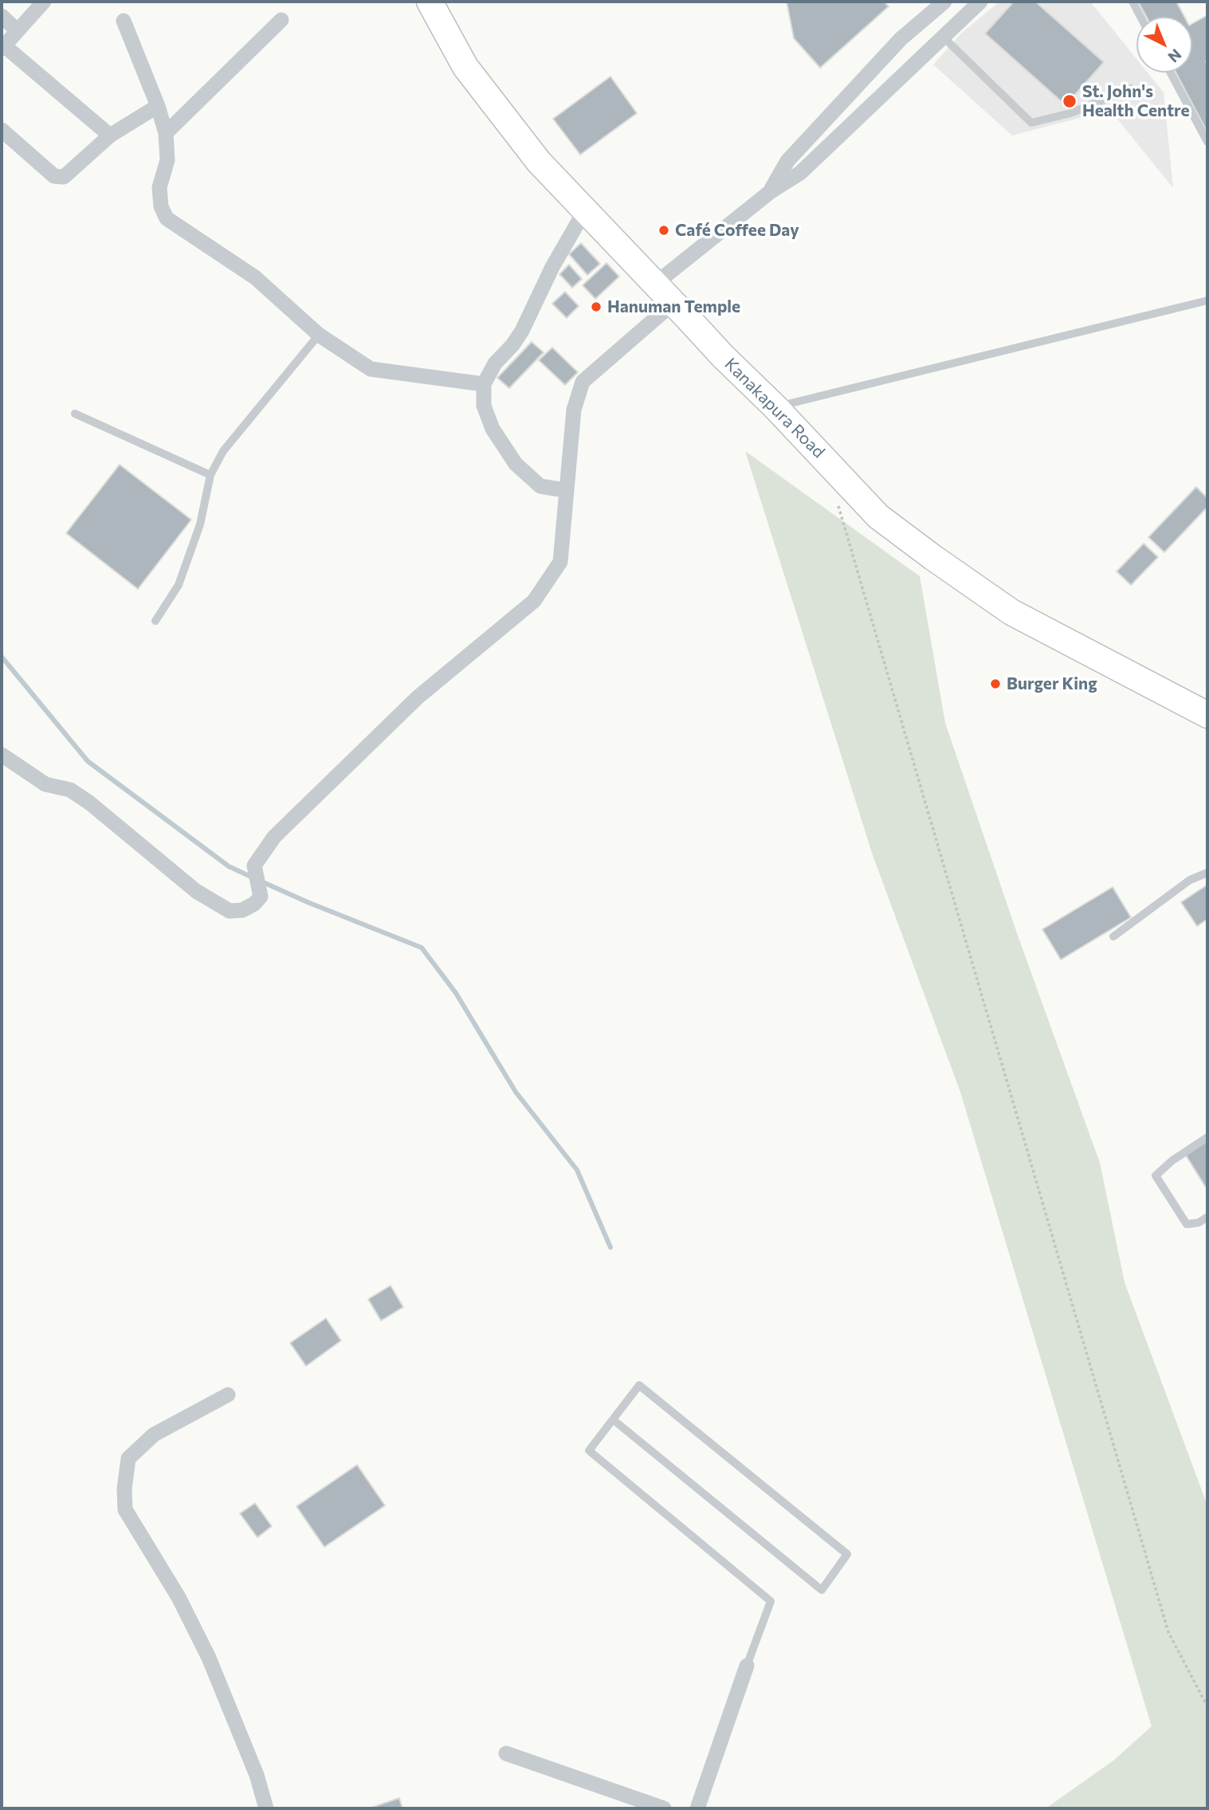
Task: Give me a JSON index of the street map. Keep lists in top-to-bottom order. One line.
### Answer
{"streets":{"highway":["Kanakapura Road"]},"places":["St. John's Health Centre","Café Coffee Day","Hanuman Temple","Burger King"],"north":"bottom right"}
